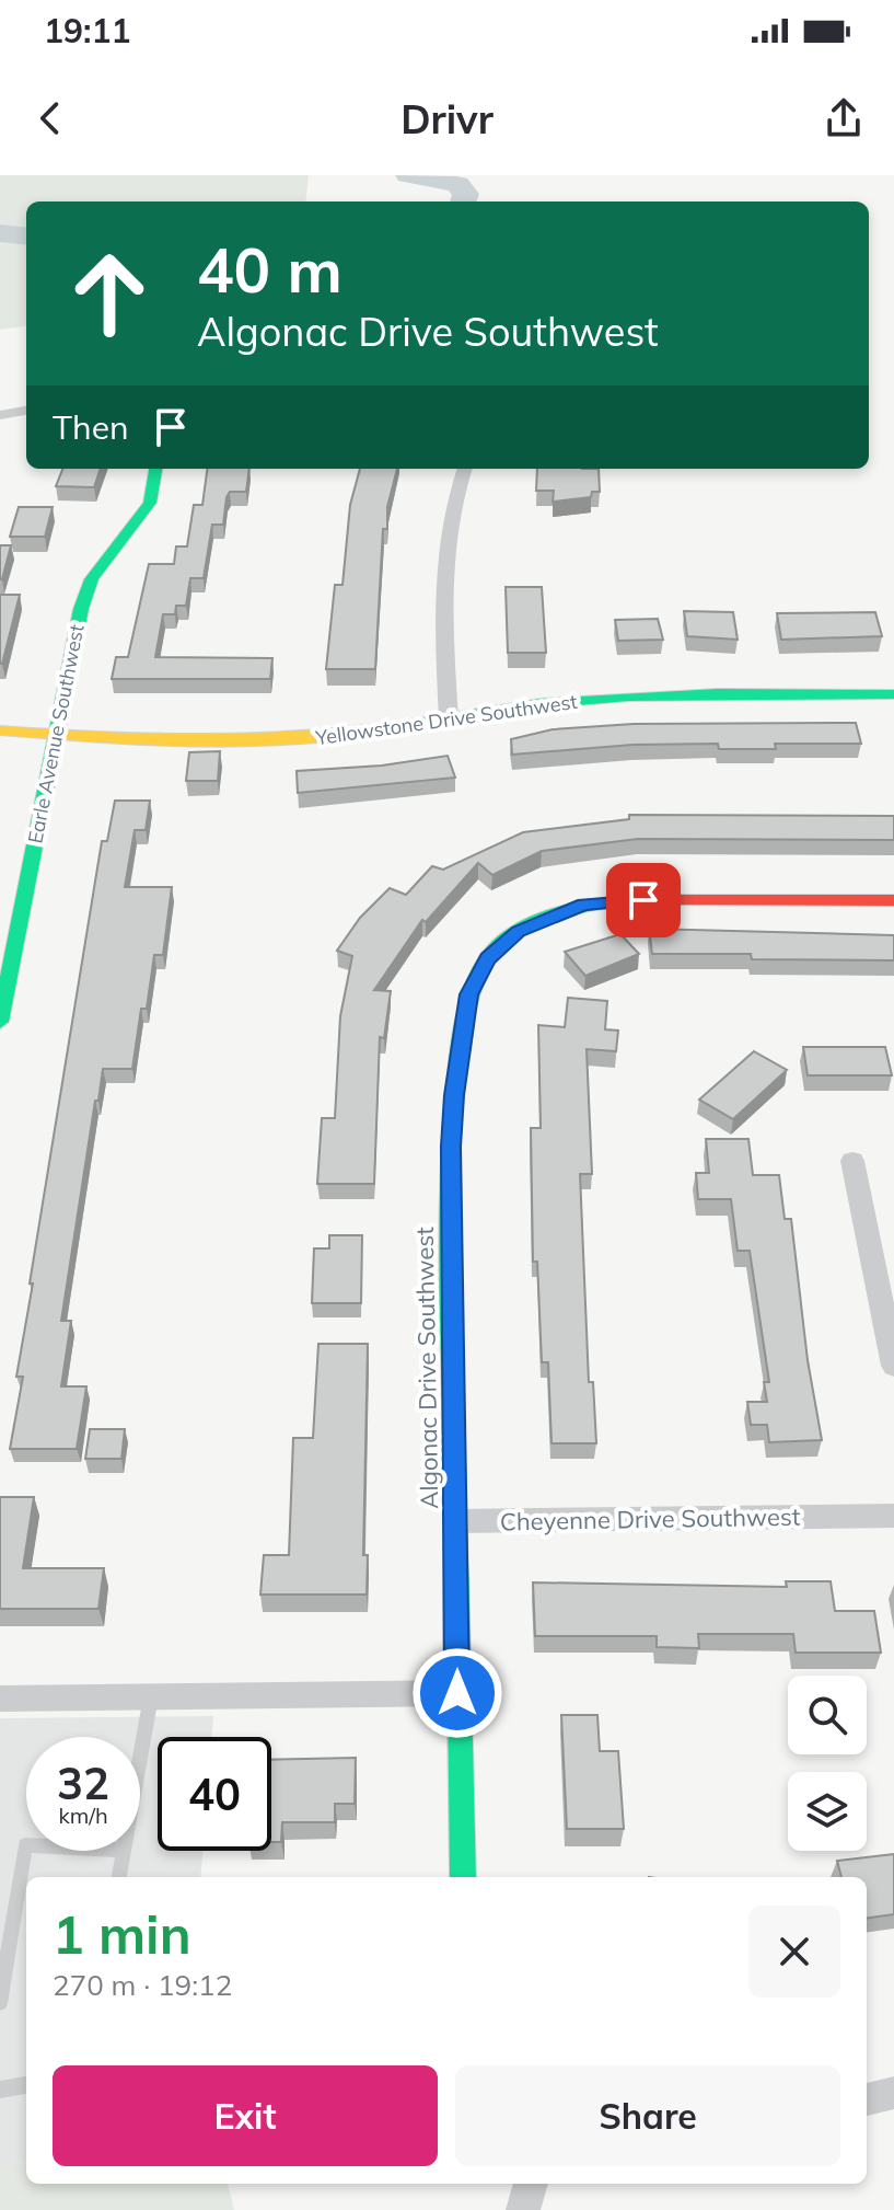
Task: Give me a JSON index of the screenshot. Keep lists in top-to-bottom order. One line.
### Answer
{"streets":{"street":["Yellowstone Drive Southwest","Earle Avenue Southwest","Algonac Drive Southwest","Cheyenne Drive Southwest"]},"crossings":[["Yellowstone Drive Southwest","Earle Avenue Southwest"],["Algonac Drive Southwest","Cheyenne Drive Southwest"]],"page":{"status":"19:11","header":"Drivr","turn":["40 m","Algonac Drive Southwest"],"then":"Then","speed":"32 km/h","limit":"40","heading":["1 min","270 m · 19:12"],"buttons":["Exit","Share"]}}
